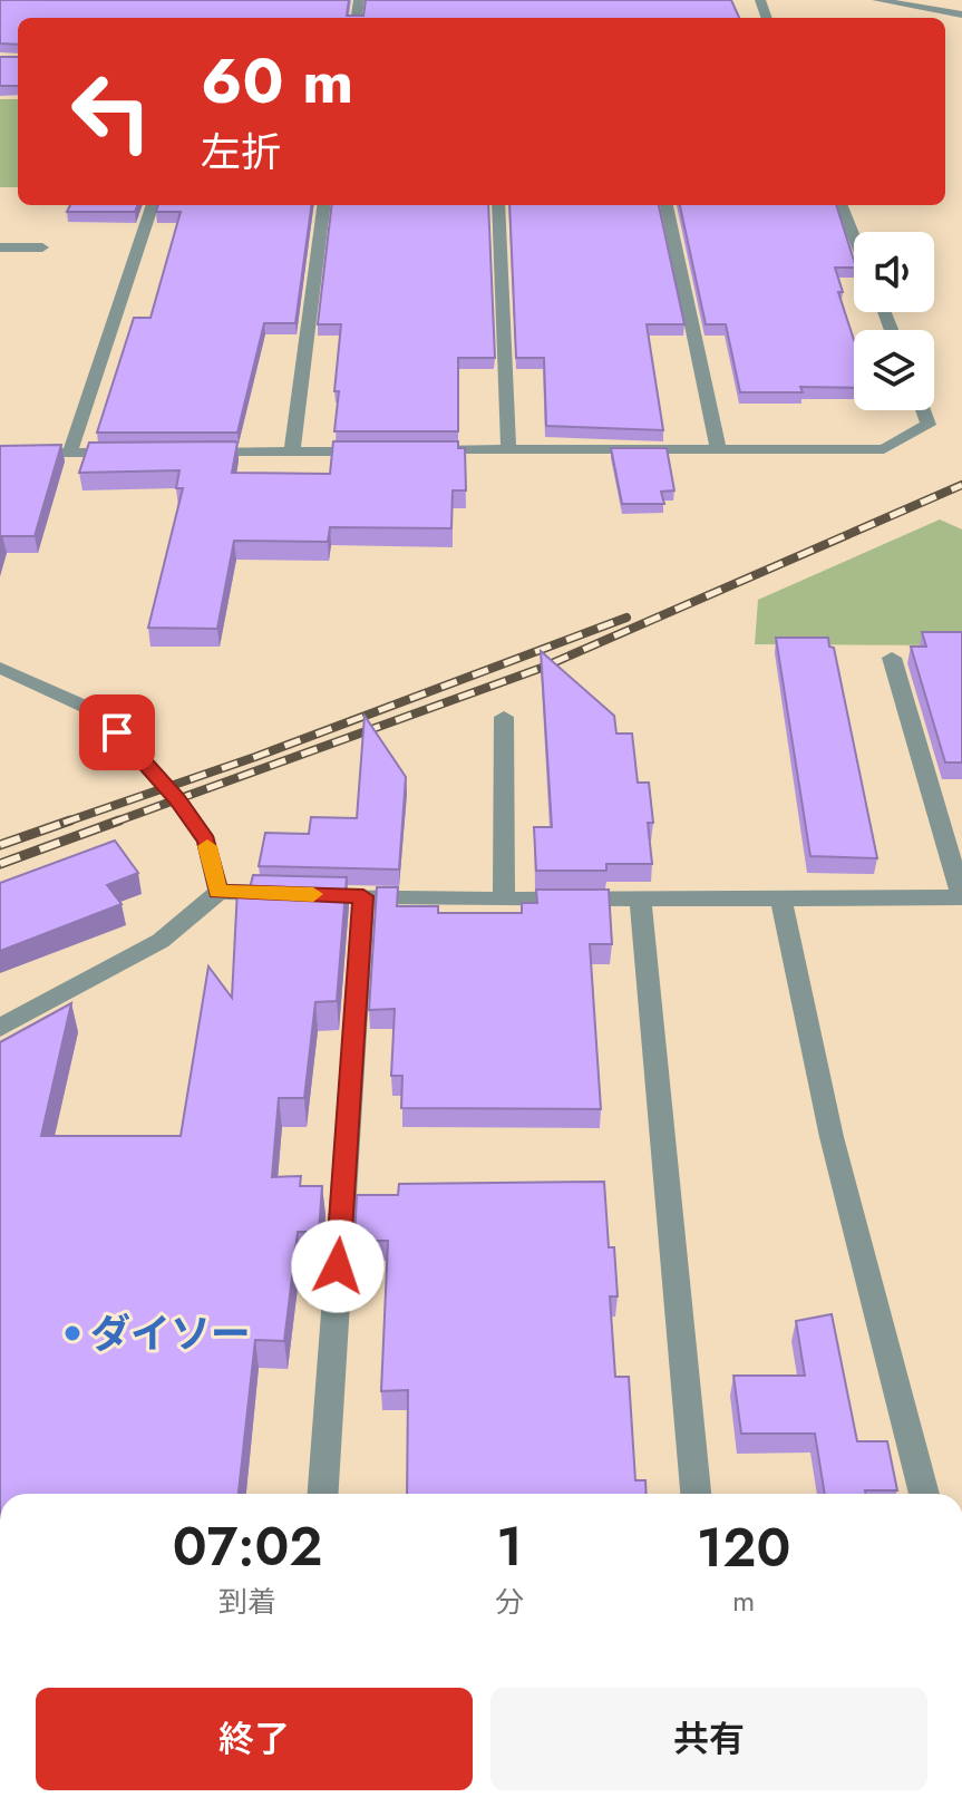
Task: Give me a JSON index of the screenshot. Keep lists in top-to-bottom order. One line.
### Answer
{"places":["ダイソー"],"page":{"turn":["60 m","左折"],"eta":["07:02","到着","1","分","120","m"],"buttons":["終了","共有"]}}
